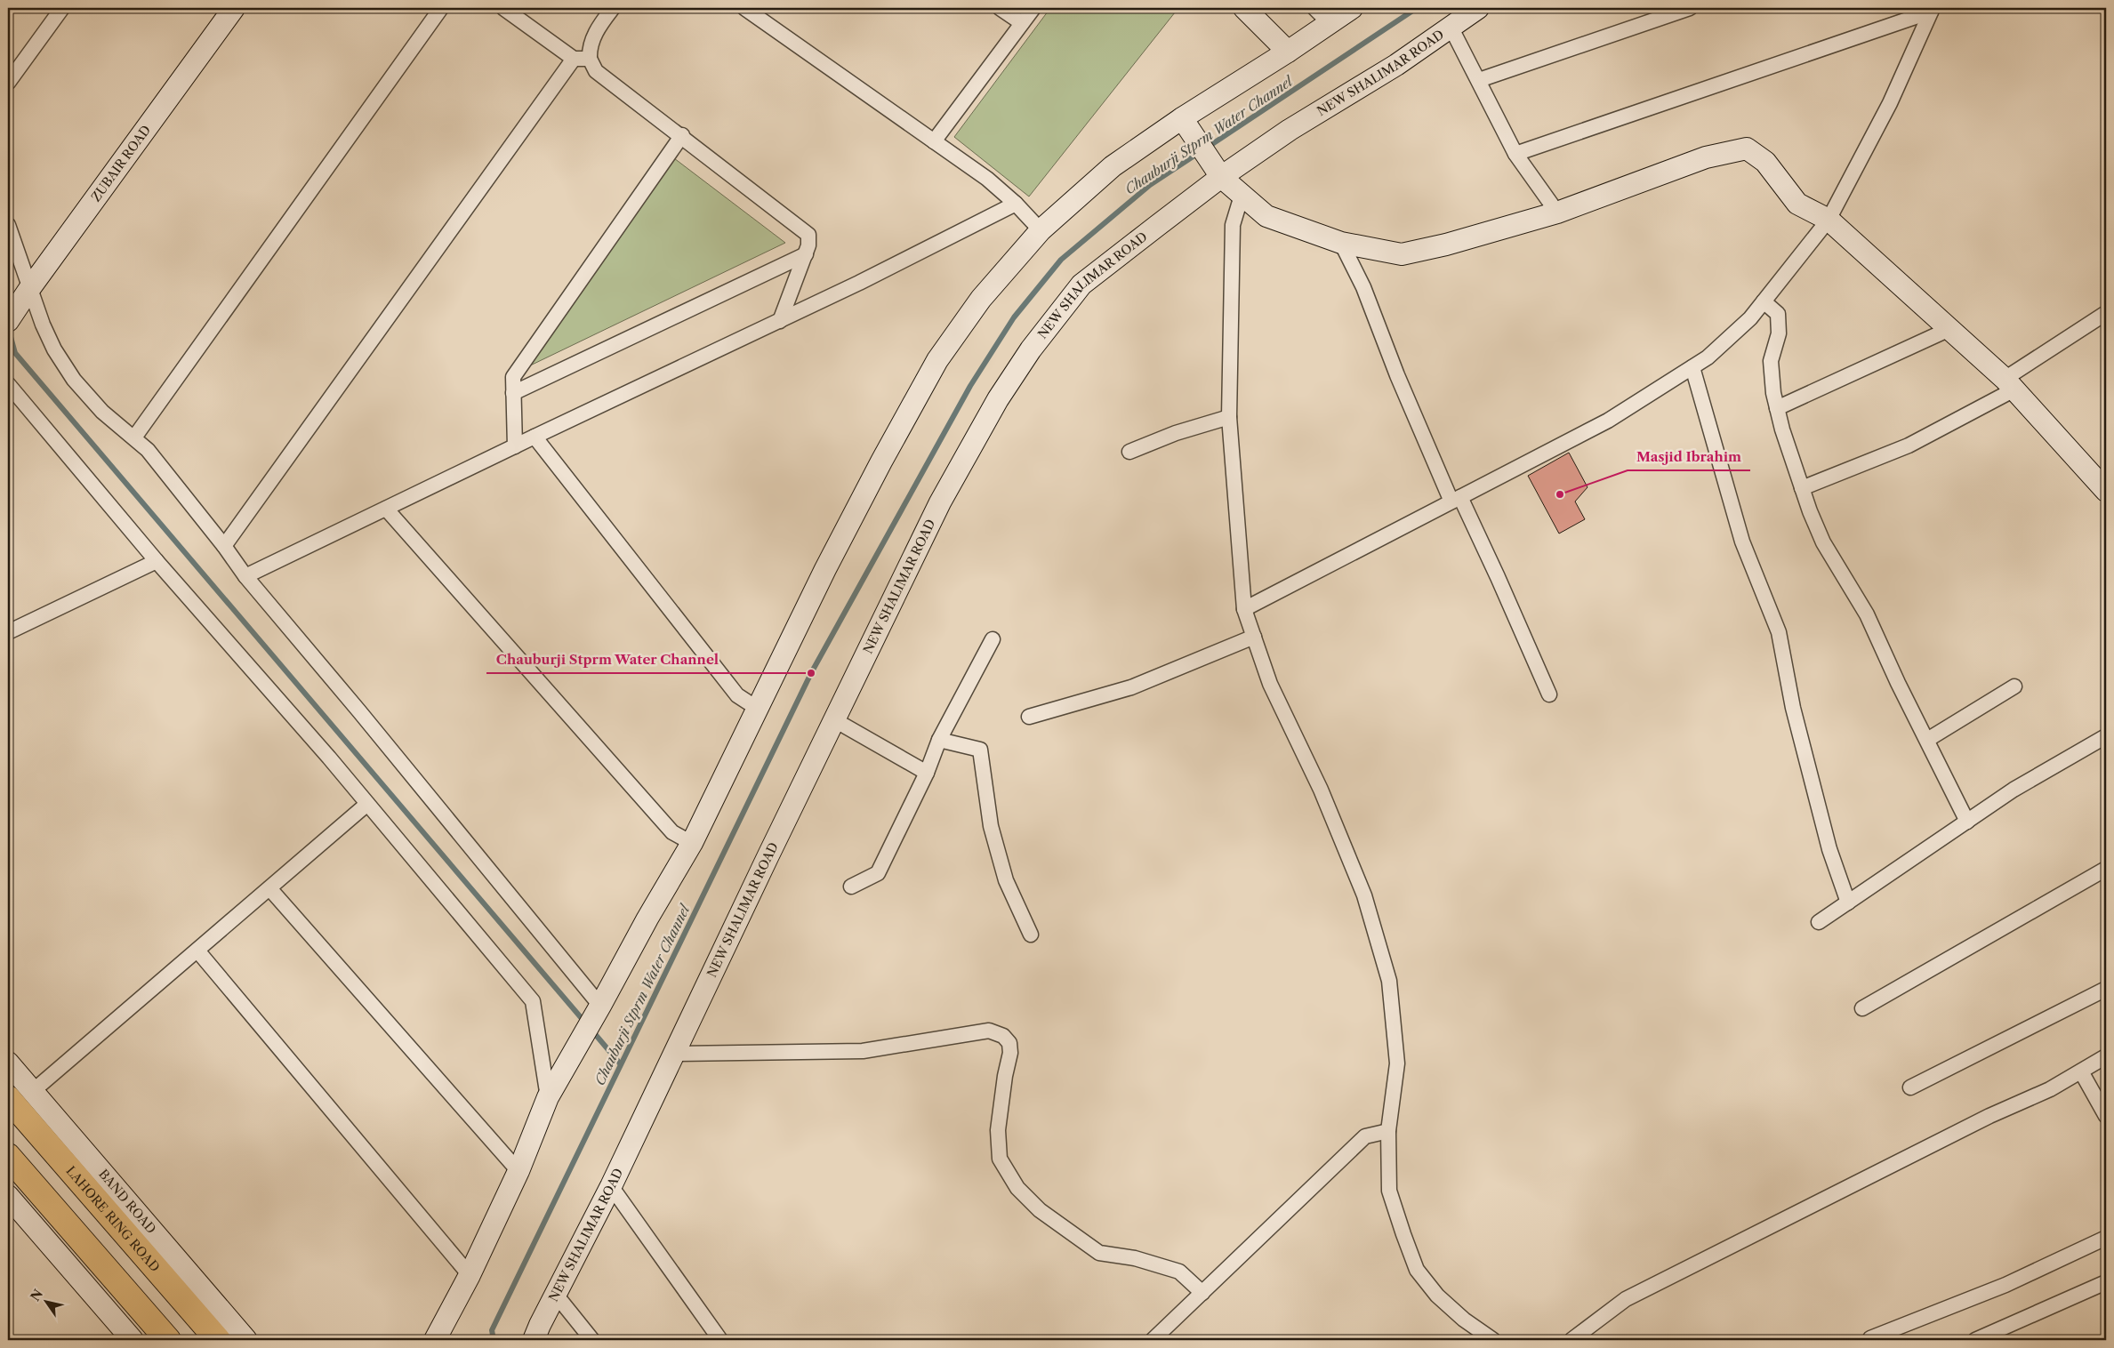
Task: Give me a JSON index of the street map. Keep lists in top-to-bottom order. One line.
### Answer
{"streets":{"highway":["LAHORE RING ROAD"],"street":["NEW SHALIMAR ROAD","ZUBAIR ROAD","BAND ROAD"]},"water":["Chauburji Stprm Water Channel"],"places":["Masjid Ibrahim","Chauburji Stprm Water Channel"],"north":"top left"}
